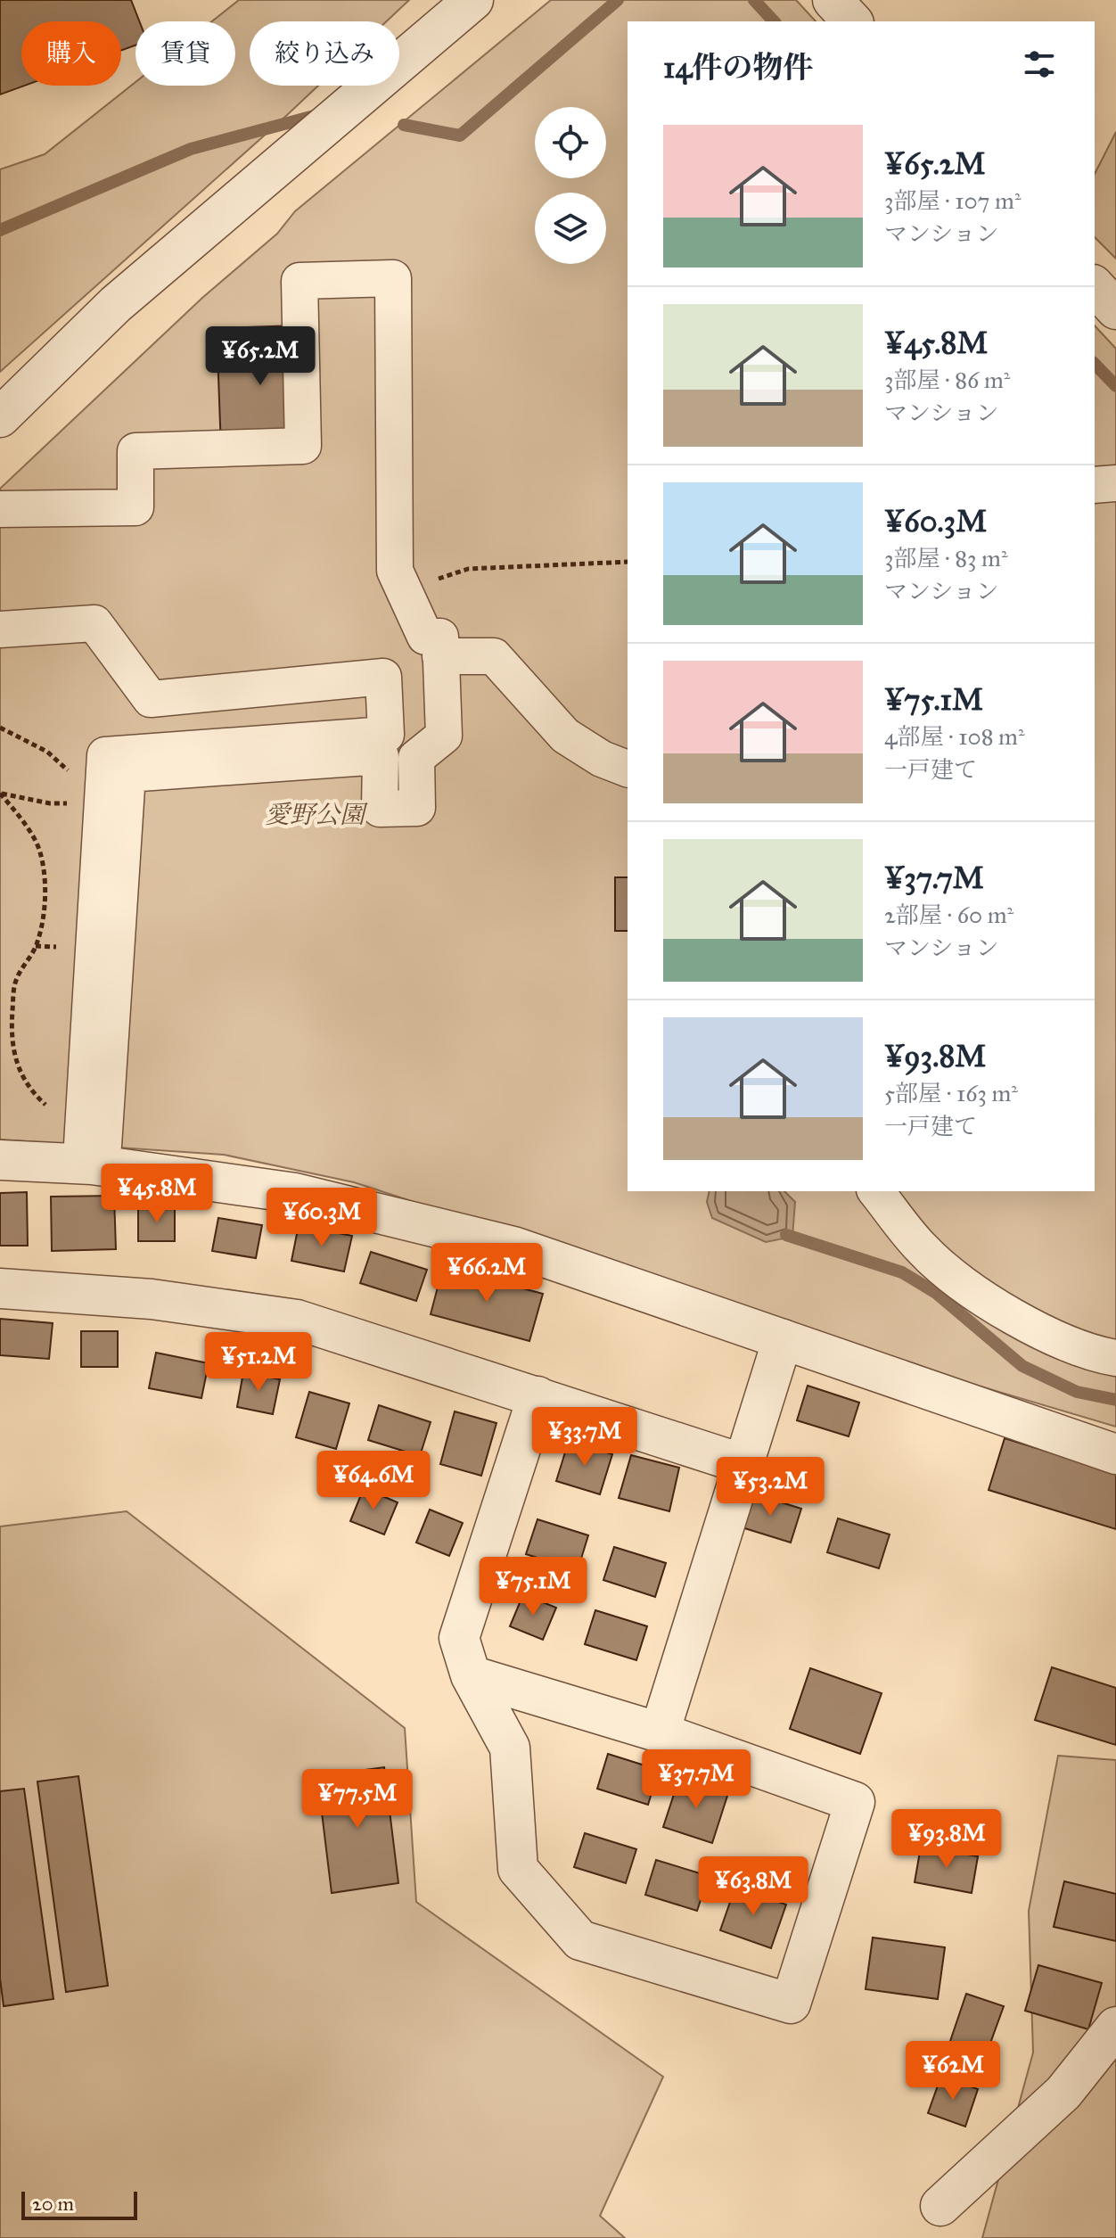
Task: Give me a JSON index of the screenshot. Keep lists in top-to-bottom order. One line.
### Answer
{"parks":["愛野公園"],"scale_bar":"20 m","page":{"chip":["購入","賃貸","絞り込み"],"heading":"14件の物件","list":[{"name":"¥65.2M","note":"3部屋 · 107 m² · マンション"},{"name":"¥45.8M","note":"3部屋 · 86 m² · マンション"},{"name":"¥60.3M","note":"3部屋 · 83 m² · マンション"},{"name":"¥75.1M","note":"4部屋 · 108 m² · 一戸建て"},{"name":"¥37.7M","note":"2部屋 · 60 m² · マンション"},{"name":"¥93.8M","note":"5部屋 · 163 m² · 一戸建て"}],"price":["¥65.2M","¥45.8M","¥60.3M","¥66.2M","¥51.2M","¥33.7M","¥64.6M","¥53.2M","¥75.1M","¥37.7M","¥77.5M","¥93.8M","¥63.8M","¥62M"],"scale":"20 m"}}
